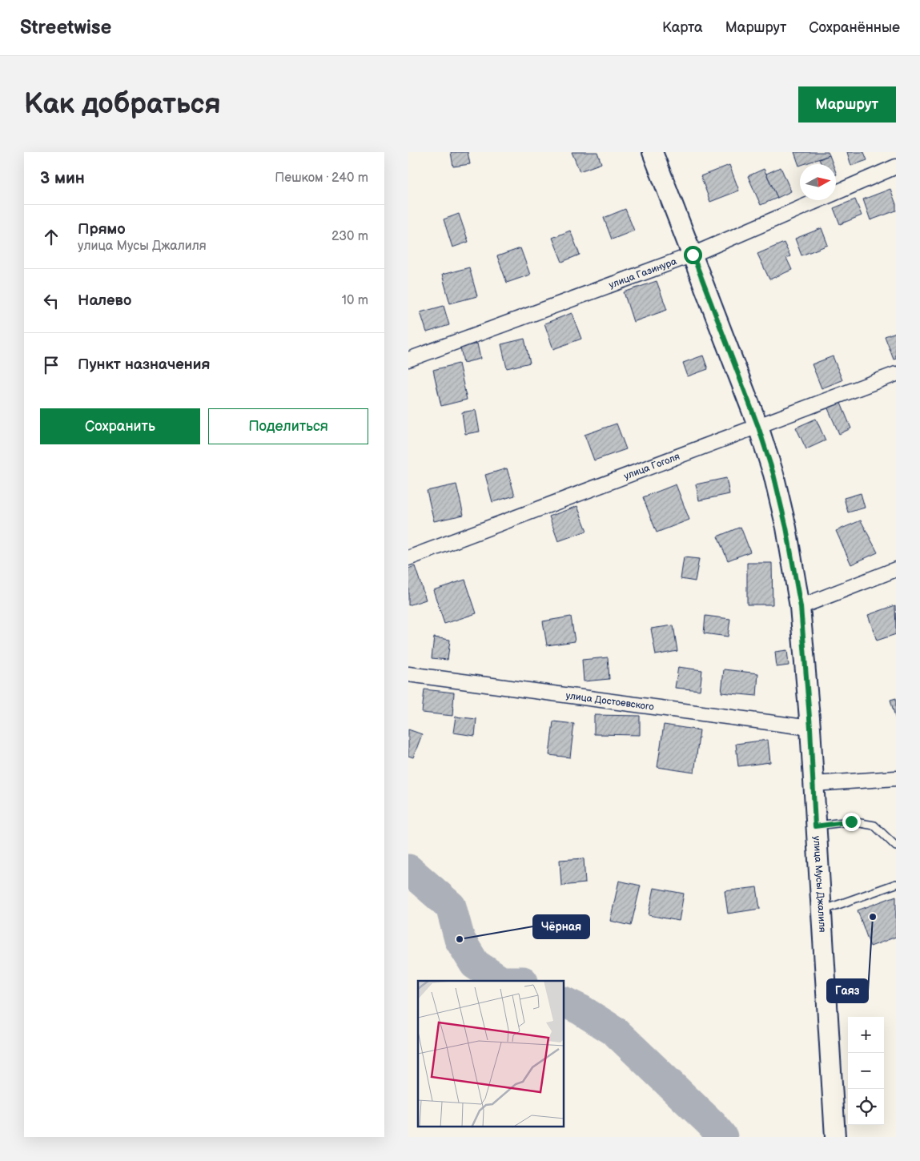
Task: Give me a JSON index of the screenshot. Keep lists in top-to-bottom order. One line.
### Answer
{"streets":{"main road":["улица Мусы Джалиля"],"street":["улица Газинура","улица Гоголя","улица Достоевского"]},"crossings":[["улица Газинура","улица Мусы Джалиля"],["улица Гоголя","улица Мусы Джалиля"],["улица Достоевского","улица Мусы Джалиля"]],"places":["Гаяз","Чёрная"],"north":"right","page":{"header":"Streetwise","nav":["Карта","Маршрут","Сохранённые"],"buttons":["Маршрут",["Сохранить","Поделиться"]],"title":"Как добраться","heading":["3 мин","Пешком · 240 m"],"list":[["Прямо","улица Мусы Джалиля","230 m"],["Налево","10 m"],"Пункт назначения"],"map_buttons":["+","−"]}}
